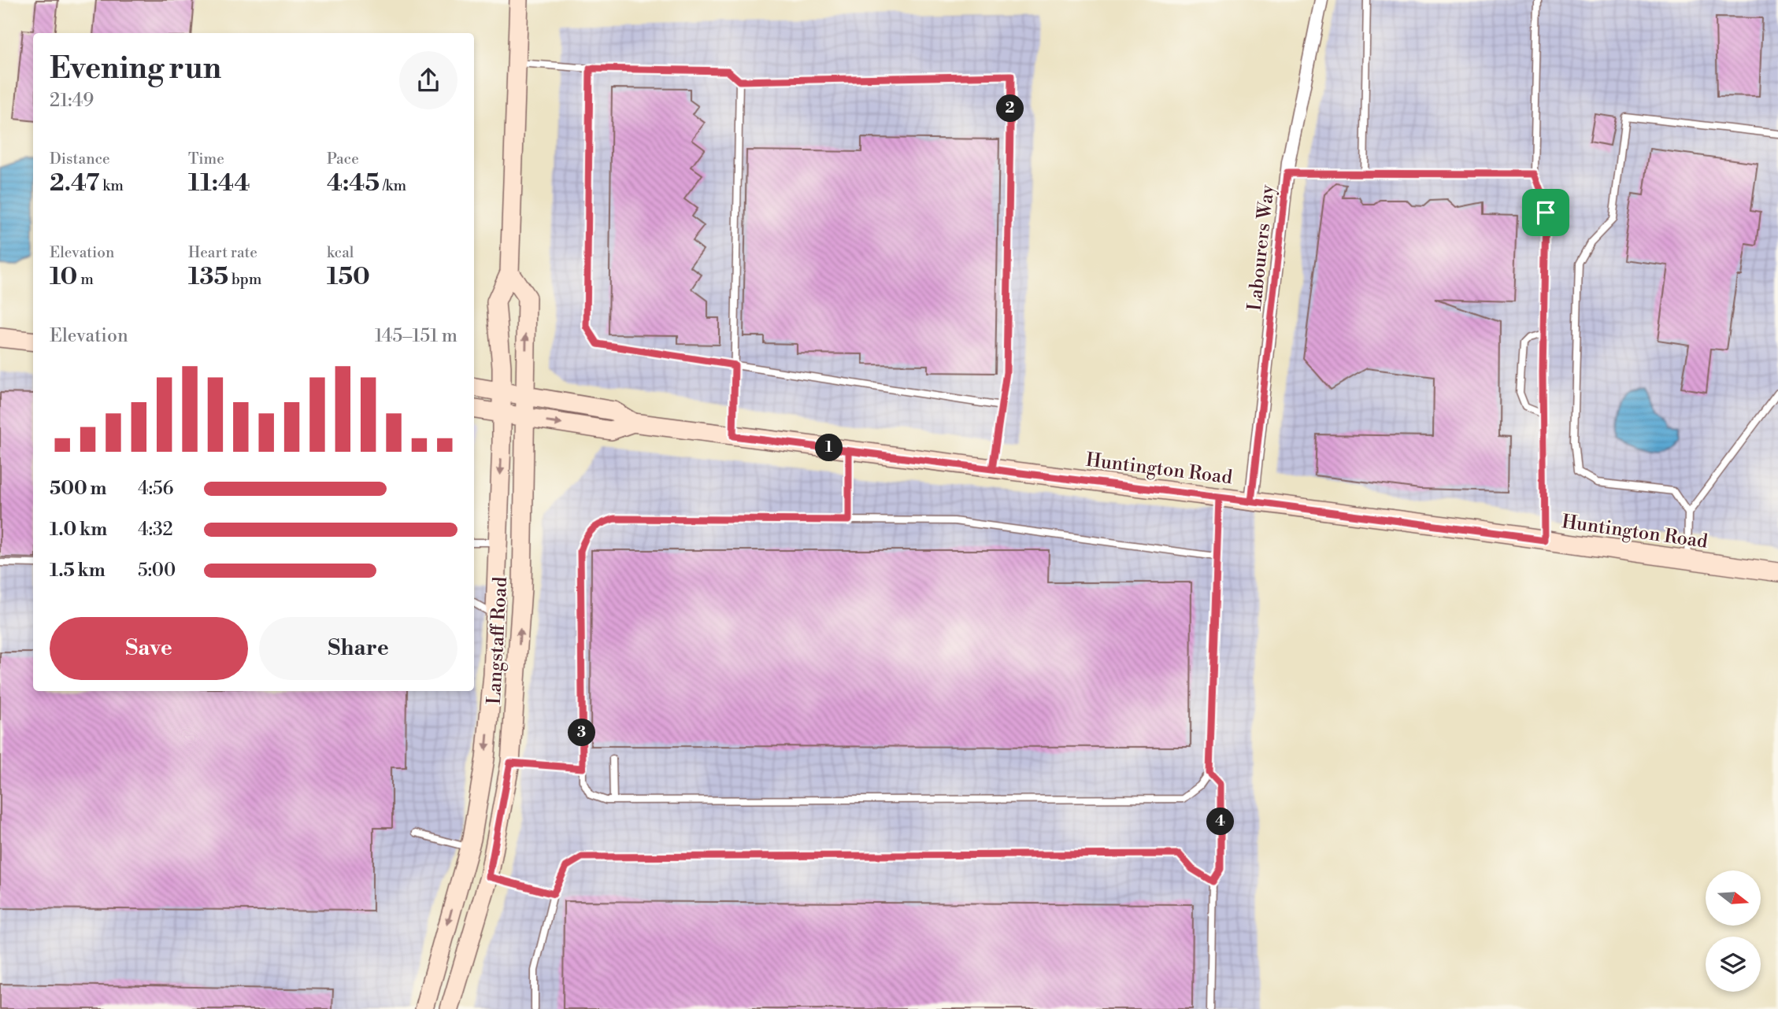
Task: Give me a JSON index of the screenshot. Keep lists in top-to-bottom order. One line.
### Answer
{"streets":{"main road":["Huntington Road","Langstaff Road"],"street":["Labourers Way"]},"crossings":[["Labourers Way","Huntington Road"],["Huntington Road","Langstaff Road"]],"north":"right","page":{"heading":["Evening run","21:49"],"pins":["2","1","3","4"],"stats":[["Distance","2.47 km"],["Time","11:44"],["Pace","4:45 /km"],["Elevation","10 m"],["Heart rate","135 bpm"],["kcal","150"]],"chart":["Elevation","145–151 m"],"list":[{"name":"500 m","note":"4:56"},{"name":"1.0 km","note":"4:32"},{"name":"1.5 km","note":"5:00"}],"buttons":["Save","Share"]}}
